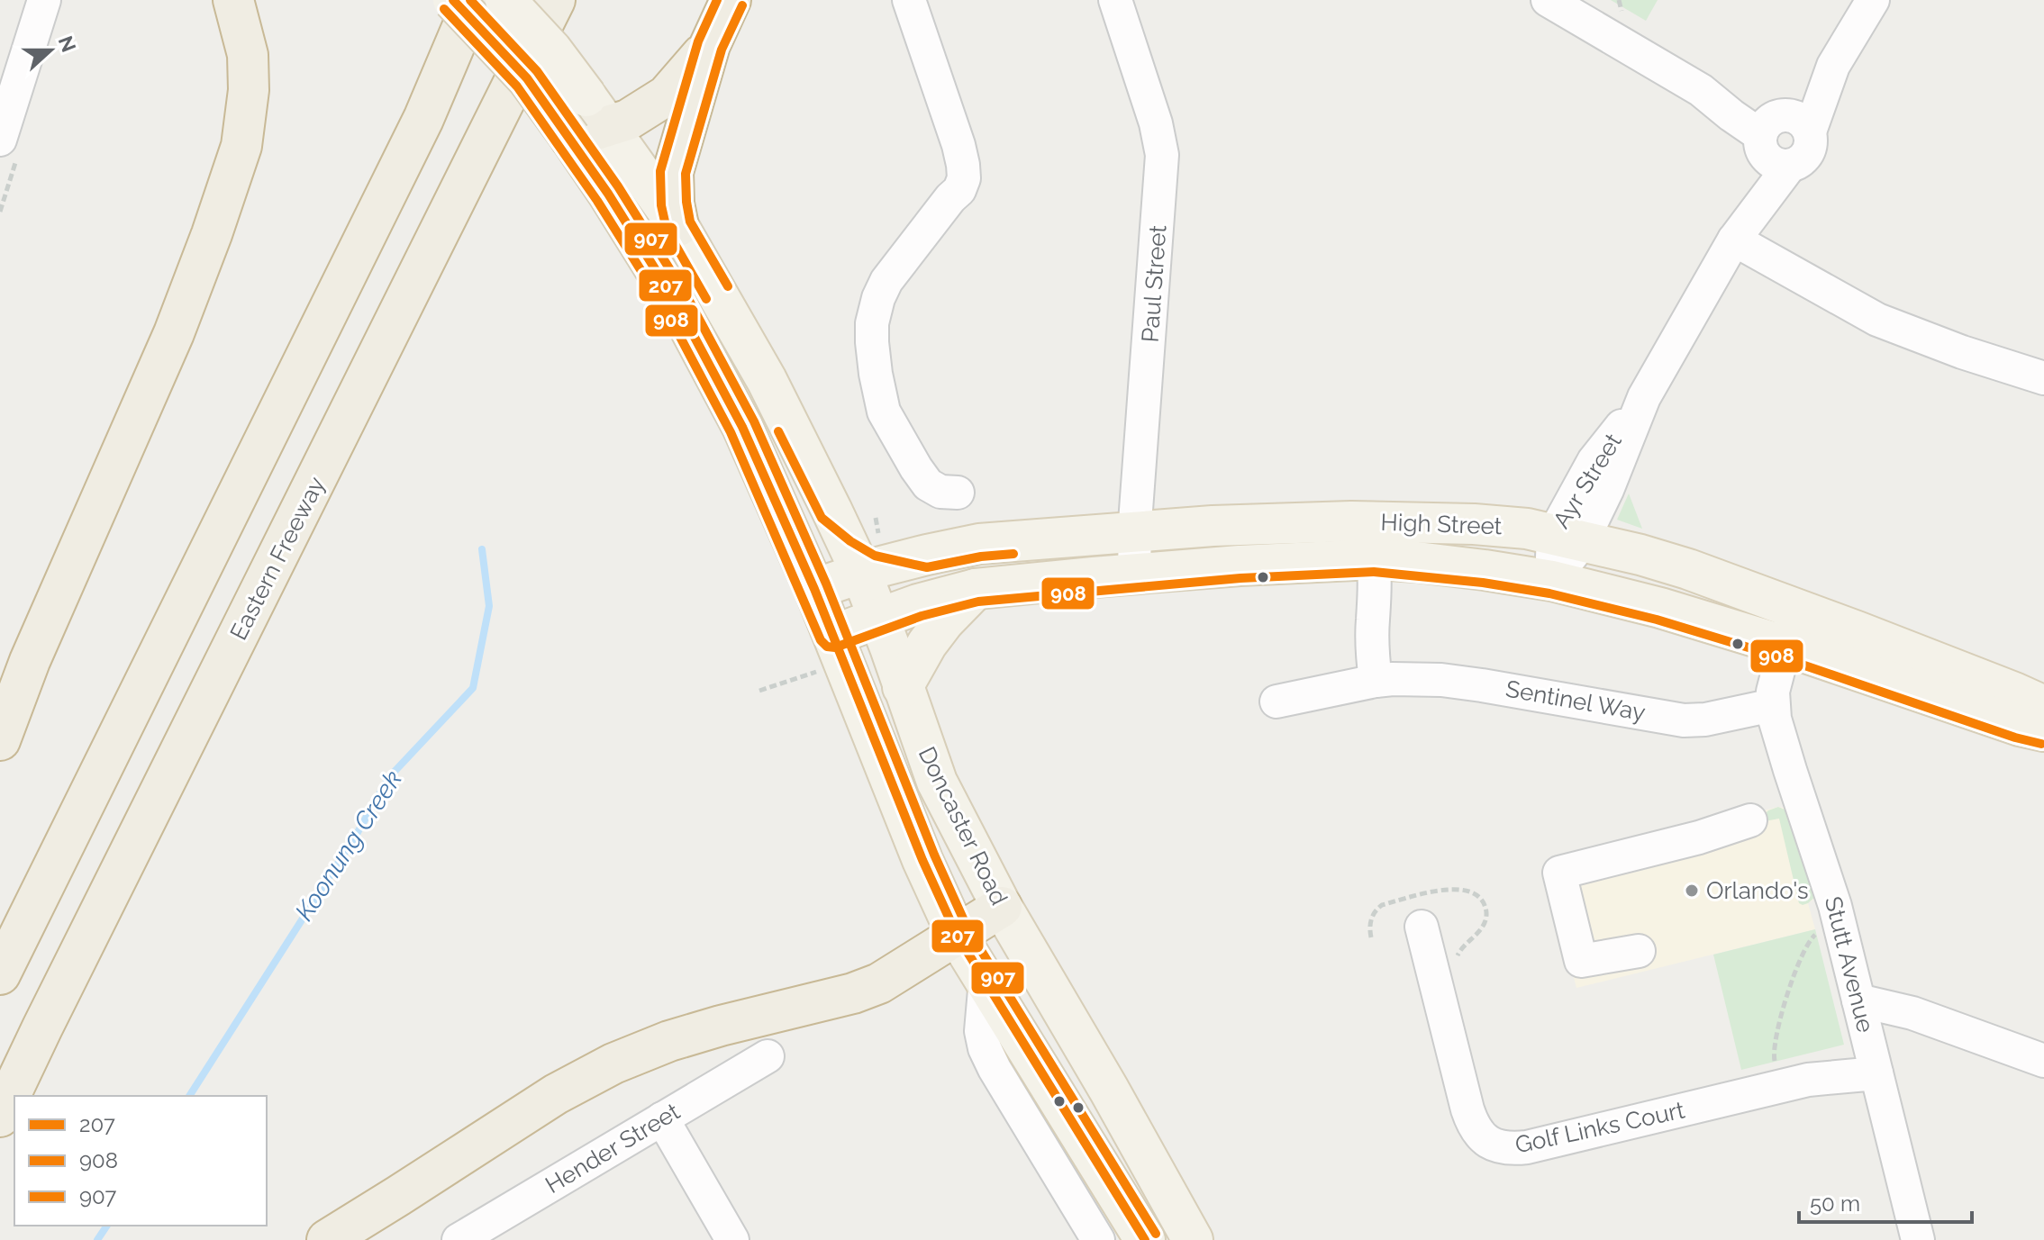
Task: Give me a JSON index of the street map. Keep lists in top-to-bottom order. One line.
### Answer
{"streets":{"highway":["Eastern Freeway"],"main road":["High Street","Doncaster Road"],"street":["Paul Street","Ayr Street","Sentinel Way","Stutt Avenue","Golf Links Court","Hender Street"]},"crossings":[["Paul Street","High Street"],["Ayr Street","High Street"],["High Street","Doncaster Road"],["High Street","Stutt Avenue"],["Sentinel Way","Stutt Avenue"],["Stutt Avenue","Golf Links Court"]],"water":["Koonung Creek"],"places":["Orlando's"],"lines":["transit line 207","transit line 907","transit line 908"],"legend":["207","908","907"],"scale_bar":"50 m","north":"right"}
